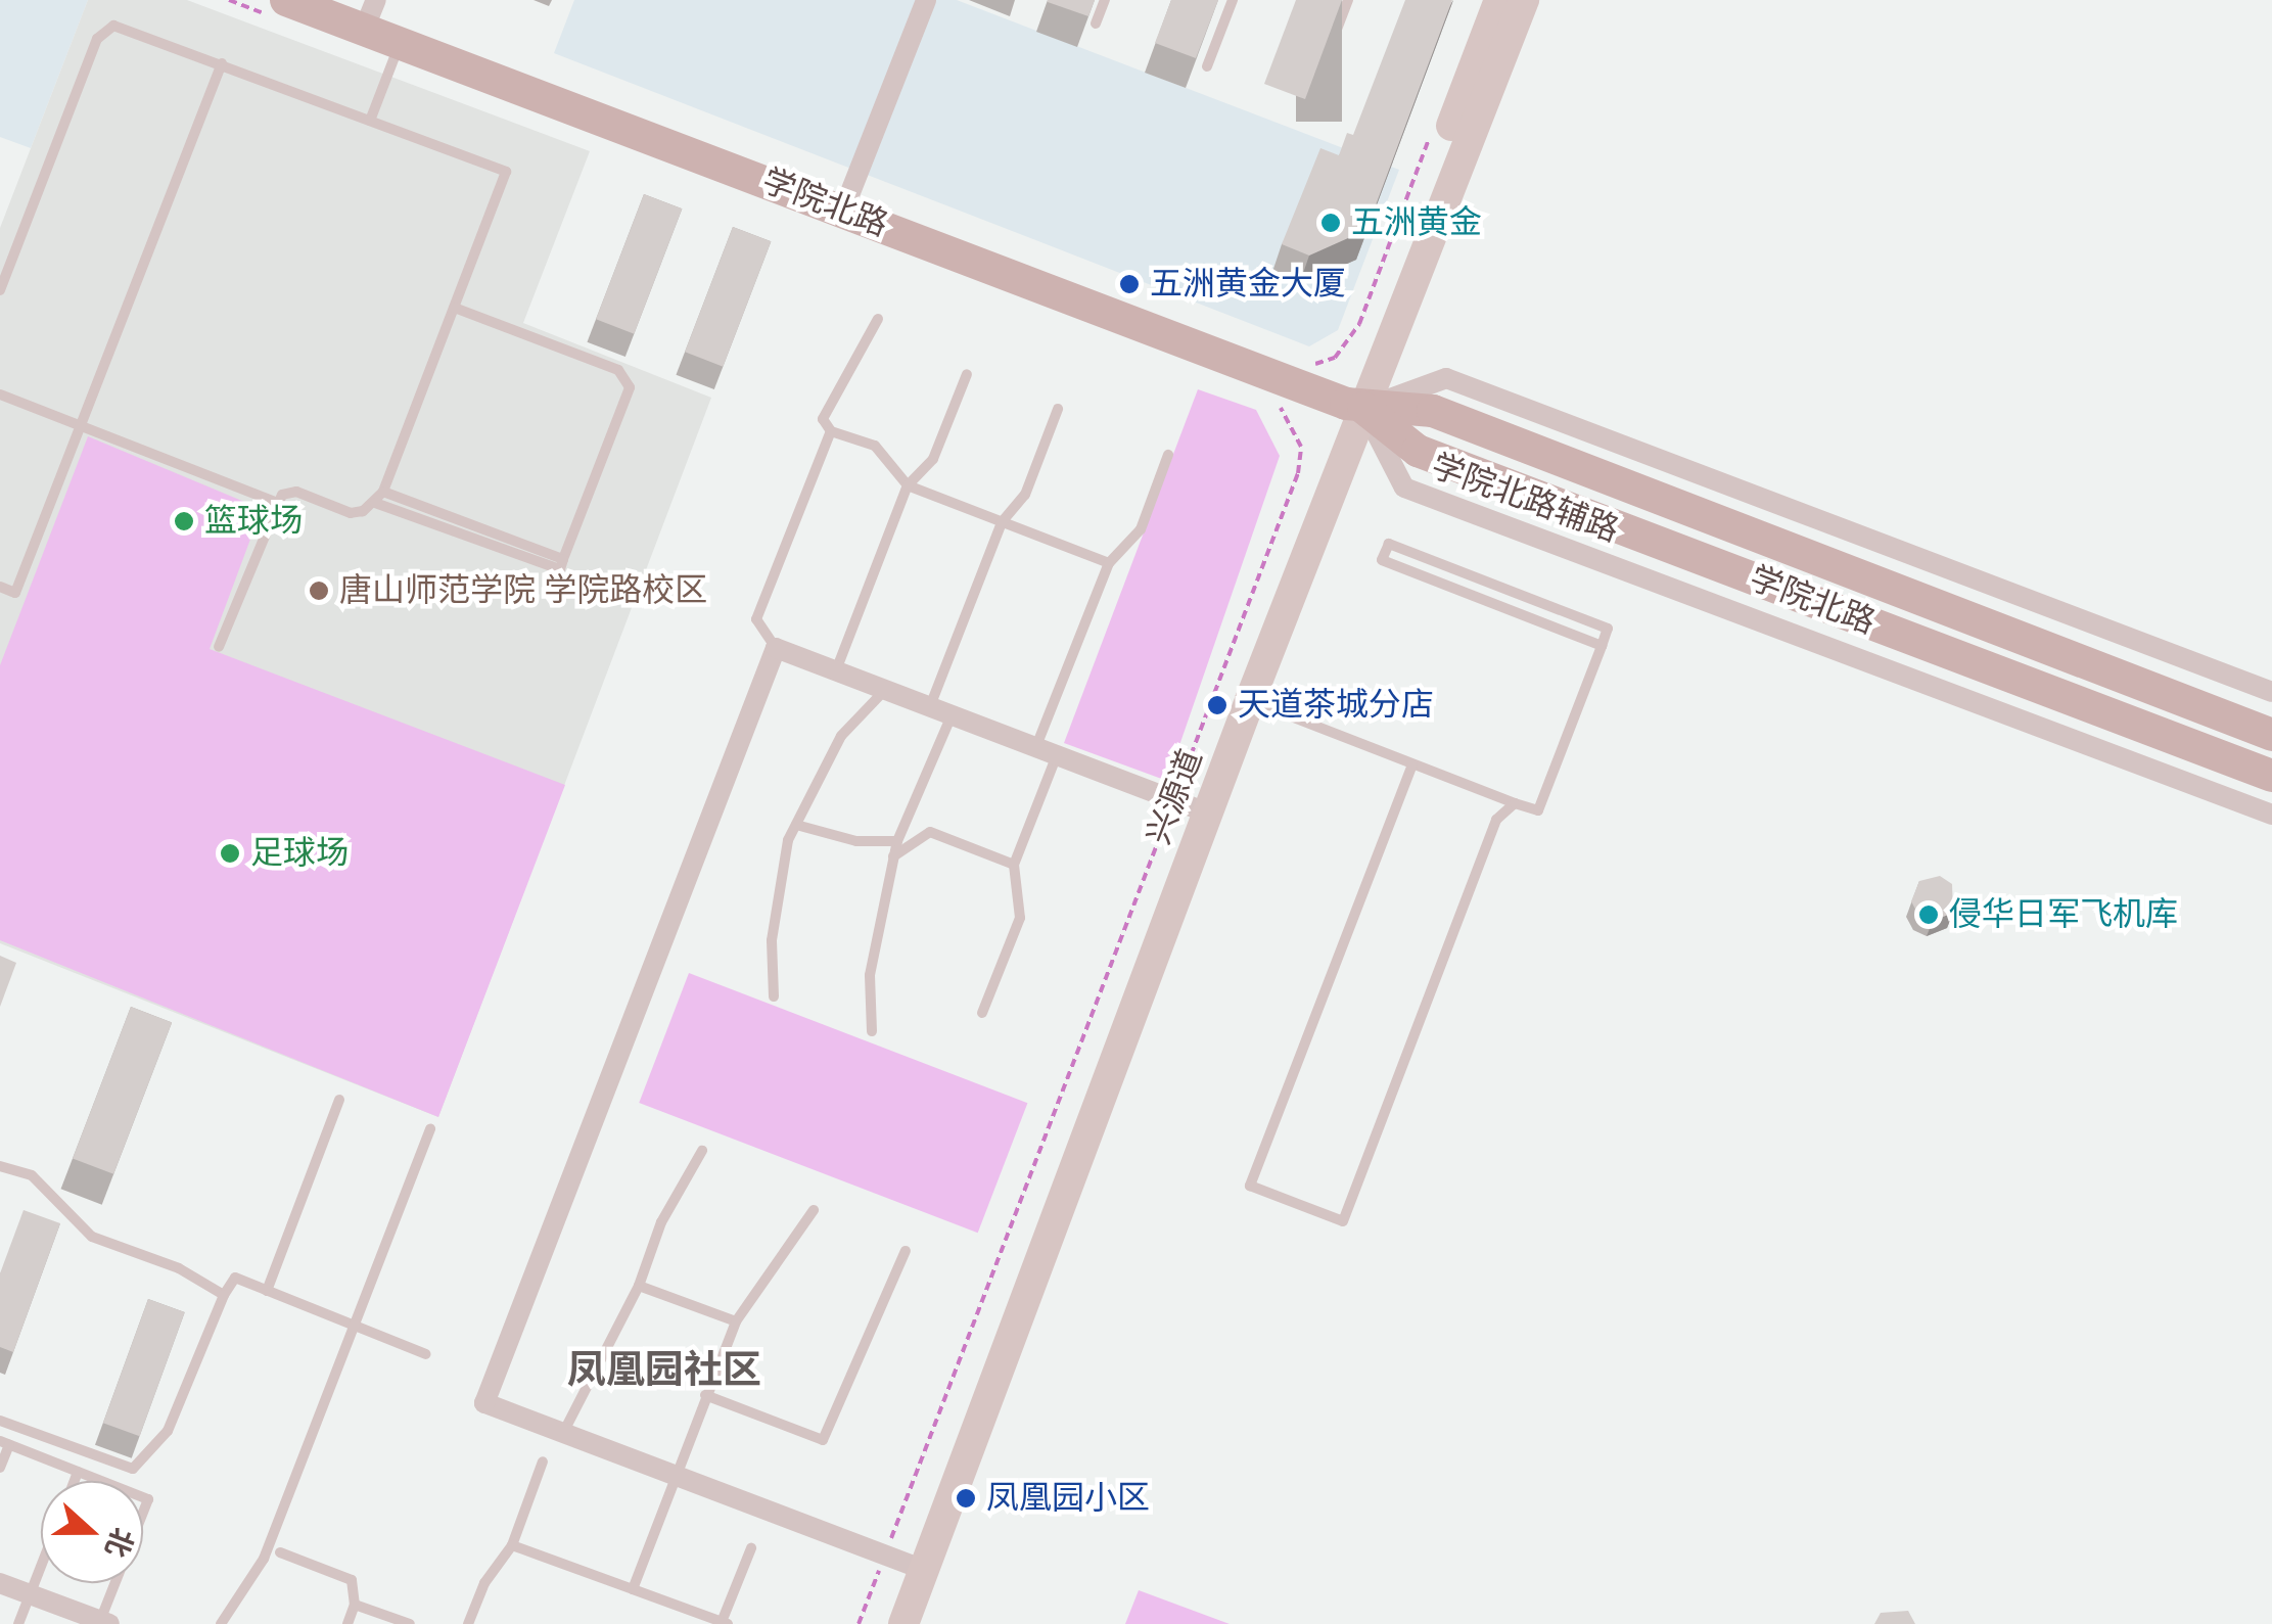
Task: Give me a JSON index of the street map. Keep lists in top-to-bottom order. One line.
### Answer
{"streets":{"main road":["学院北路","兴源道"],"street":["学院北路辅路"]},"crossings":[["学院北路","学院北路辅路"],["学院北路","兴源道"],["学院北路辅路","兴源道"]],"districts":["凤凰园社区"],"places":["五洲黄金","五洲黄金大厦","篮球场","唐山师范学院 学院路校区","天道茶城分店","足球场","侵华日军飞机库","凤凰园小区"],"north":"right"}
